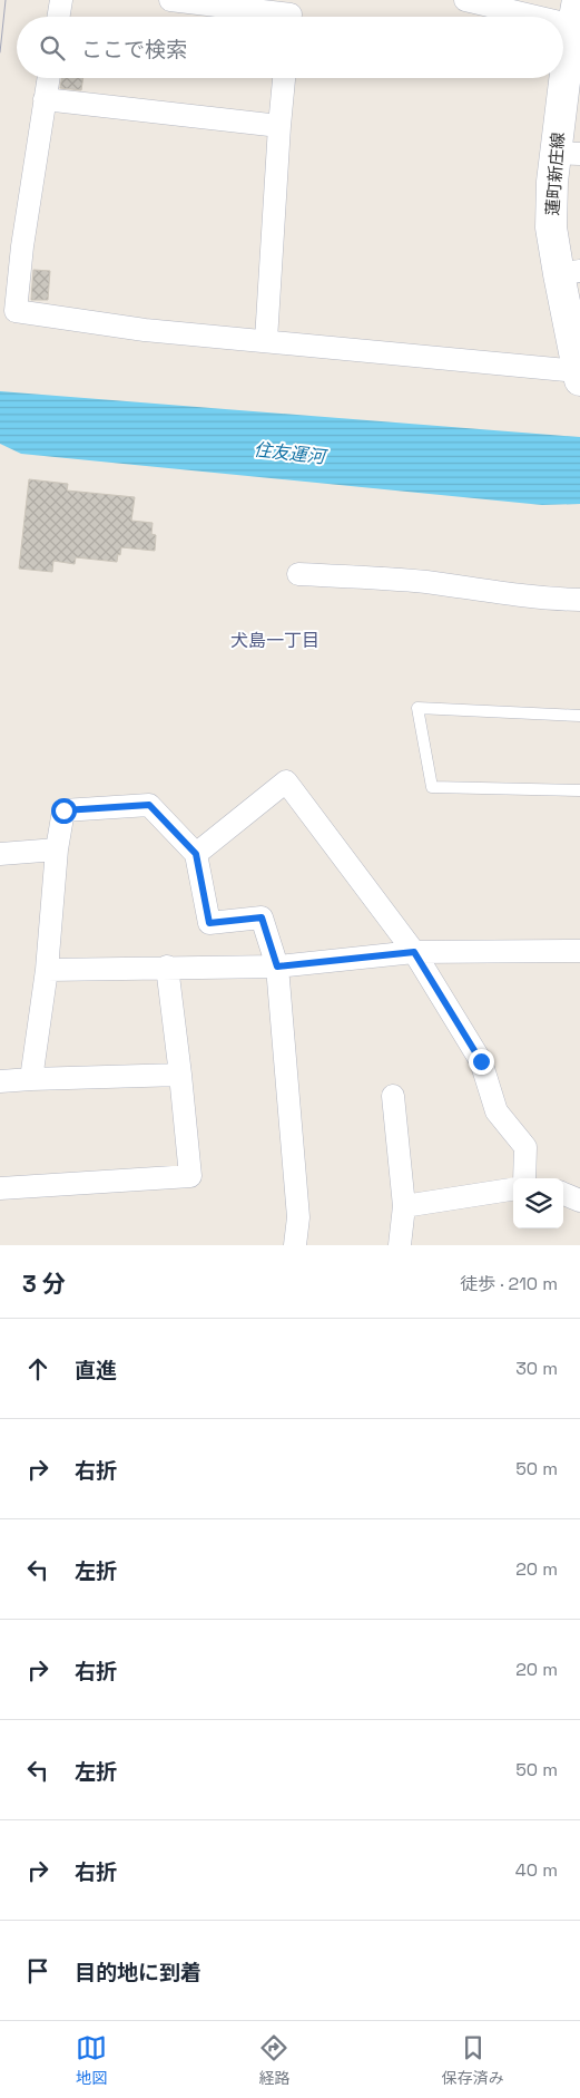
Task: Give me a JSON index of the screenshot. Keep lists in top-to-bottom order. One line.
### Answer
{"streets":{"main road":["蓮町新庄線"]},"districts":["犬島一丁目"],"water":["住友運河"],"page":{"search":"ここで検索","heading":["3 分","徒歩 · 210 m"],"list":[["直進","30 m"],["右折","50 m"],["左折","20 m"],["右折","20 m"],["左折","50 m"],["右折","40 m"],"目的地に到着"],"nav":["地図","経路","保存済み"]}}
